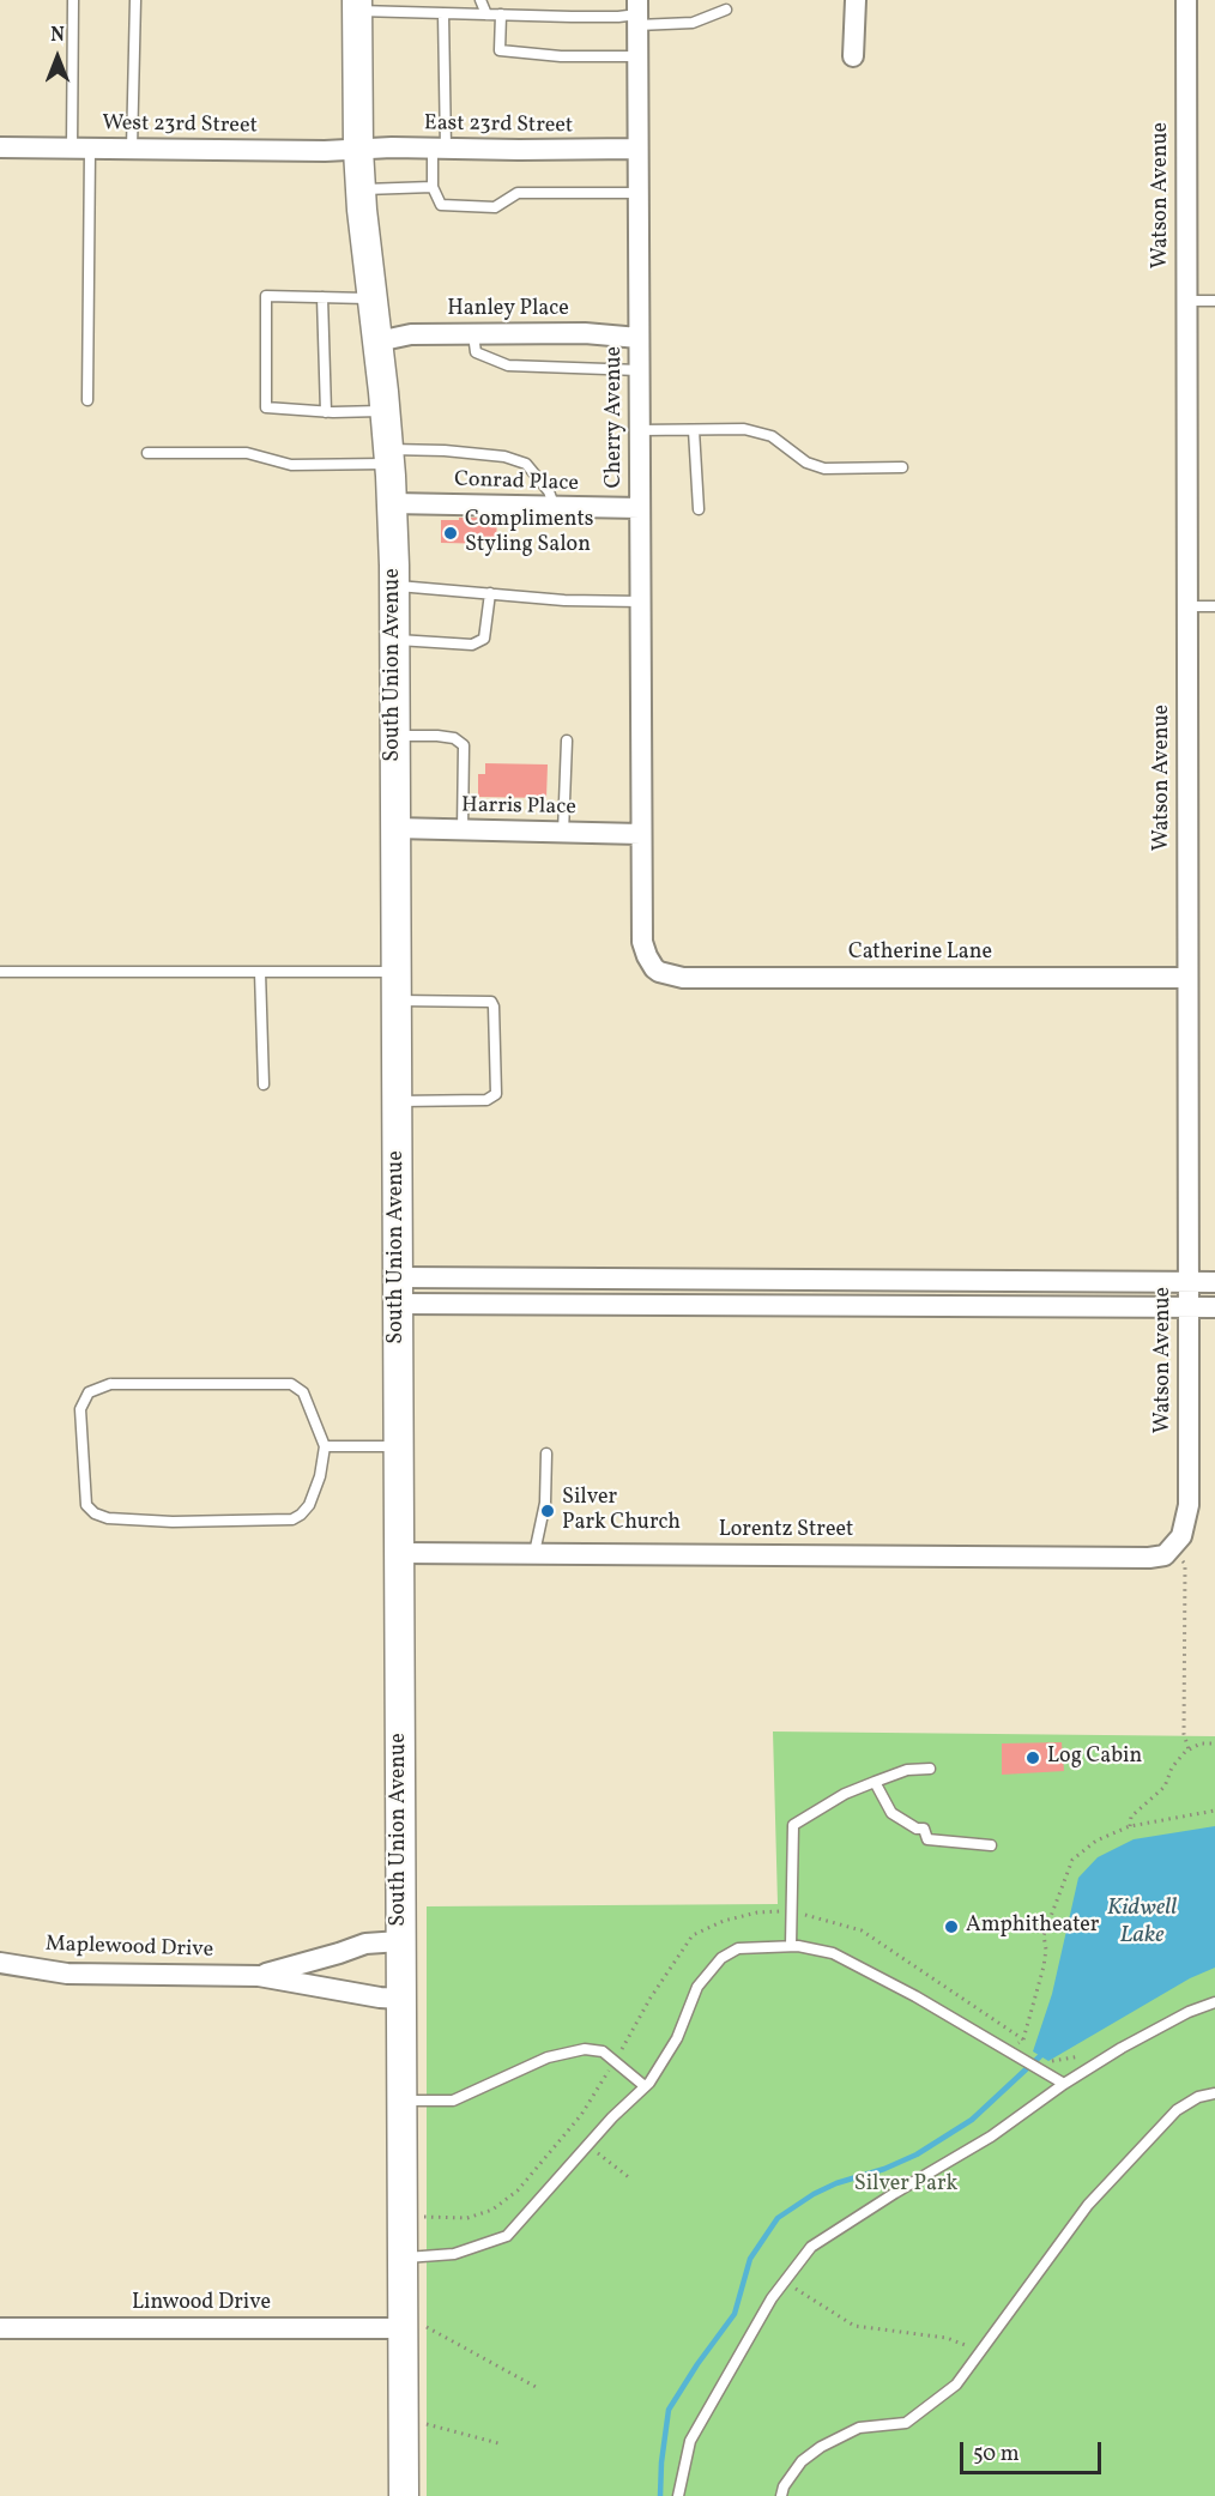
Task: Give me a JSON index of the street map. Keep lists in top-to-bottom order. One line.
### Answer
{"streets":{"main road":["South Union Avenue"],"street":["West 23rd Street","East 23rd Street","Watson Avenue","Hanley Place","Cherry Avenue","Conrad Place","Harris Place","Catherine Lane","Lorentz Street","Maplewood Drive","Linwood Drive"]},"crossings":[["West 23rd Street","East 23rd Street"],["West 23rd Street","South Union Avenue"],["East 23rd Street","Cherry Avenue"],["East 23rd Street","South Union Avenue"],["Watson Avenue","Catherine Lane"],["Watson Avenue","Lorentz Street"],["Hanley Place","Cherry Avenue"],["Hanley Place","South Union Avenue"],["Cherry Avenue","Conrad Place"],["Cherry Avenue","Harris Place"],["Cherry Avenue","Catherine Lane"],["Conrad Place","South Union Avenue"],["South Union Avenue","Harris Place"],["South Union Avenue","Lorentz Street"],["South Union Avenue","Maplewood Drive"],["South Union Avenue","Linwood Drive"]],"water":["Kidwell Lake"],"parks":["Silver Park"],"places":["Compliments Styling Salon","Silver Park Church","Log Cabin","Amphitheater"],"scale_bar":"50 m","north":"top"}
